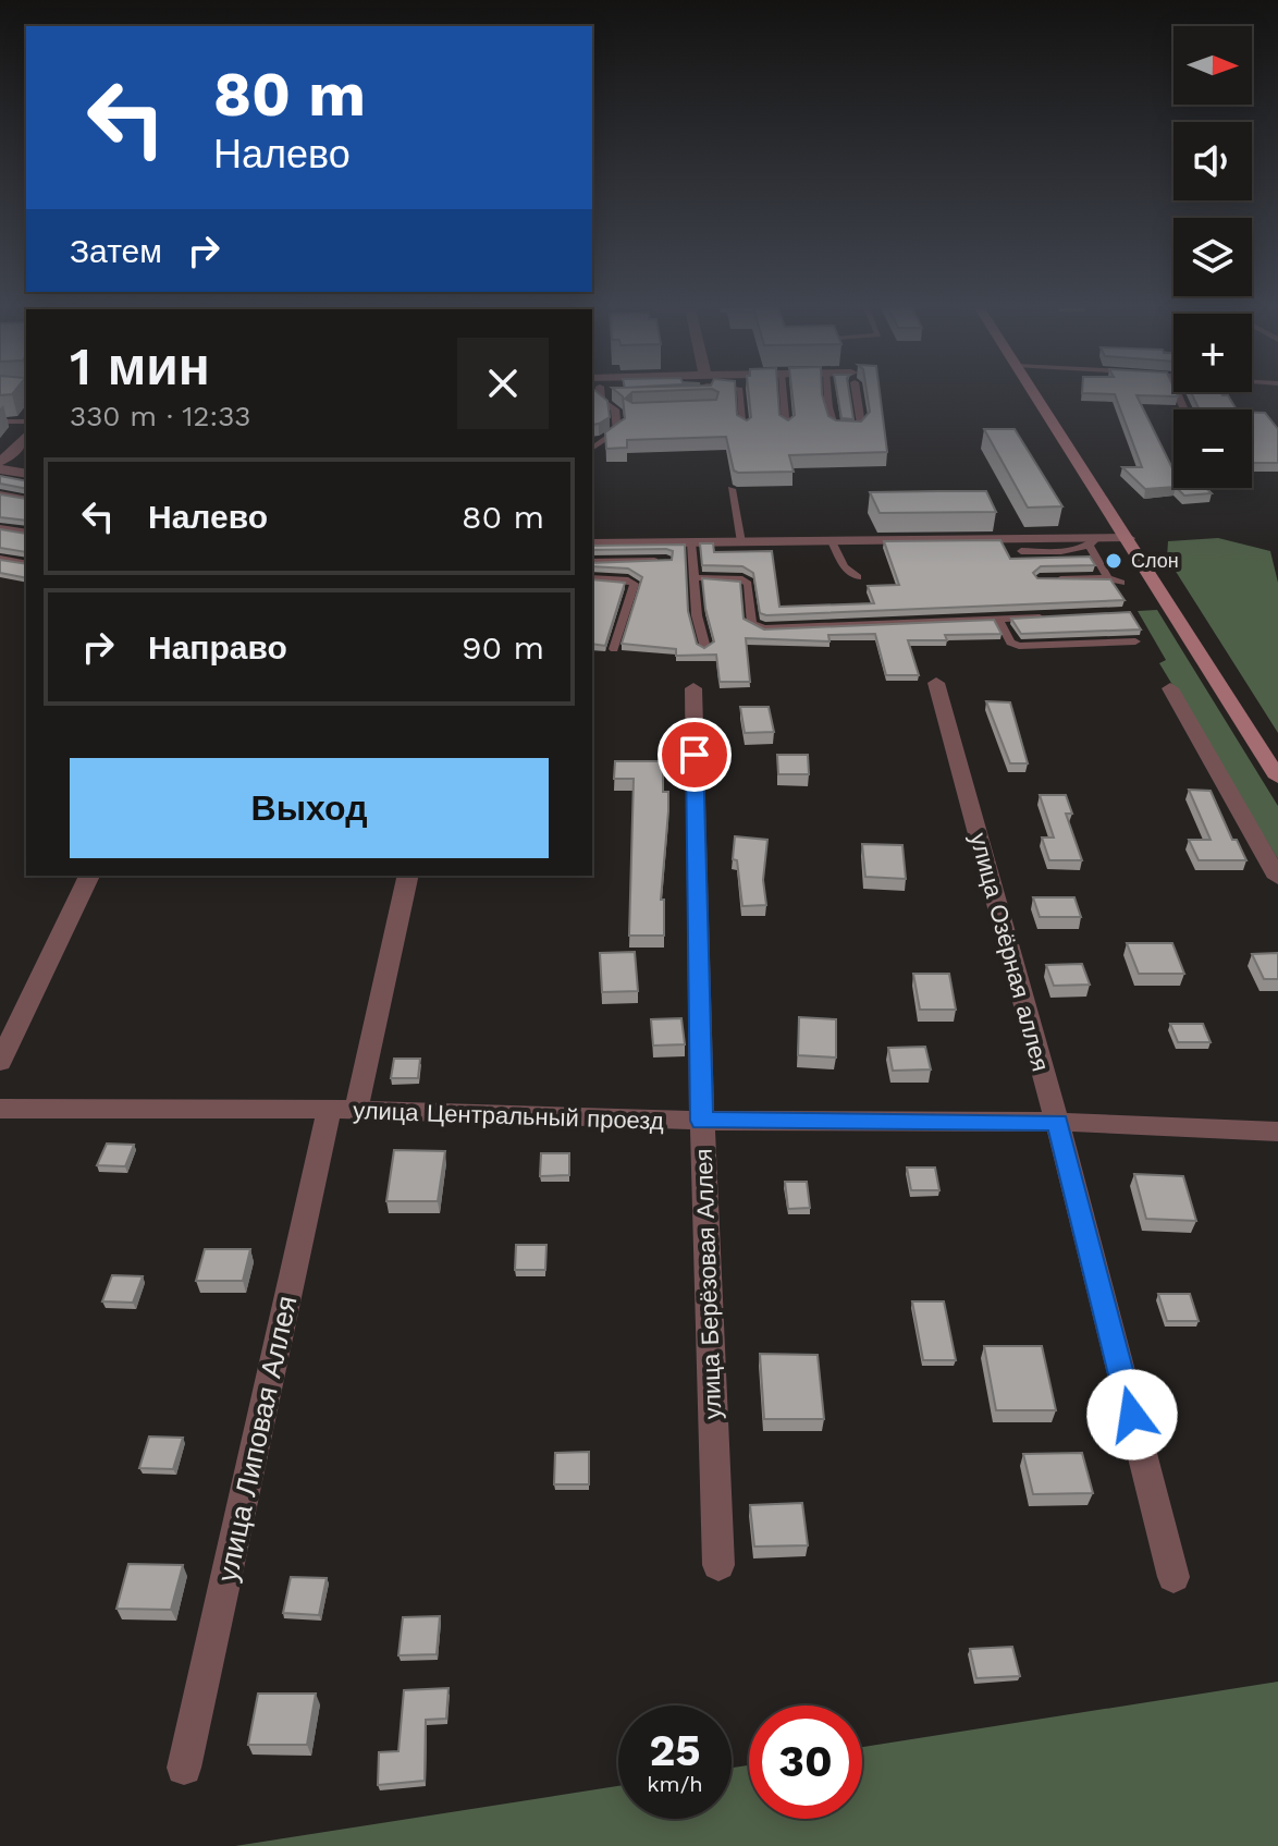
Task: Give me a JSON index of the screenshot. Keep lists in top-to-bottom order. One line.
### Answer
{"streets":{"street":["улица Озёрная аллея","улица Центральный проезд","улица Берёзовая Аллея","улица Липовая Аллея"]},"crossings":[["улица Озёрная аллея","улица Центральный проезд"],["улица Центральный проезд","улица Берёзовая Аллея"],["улица Центральный проезд","улица Липовая Аллея"]],"places":["Слон"],"north":"right","page":{"map_buttons":["+","−"],"turn":["80 m","Налево"],"then":"Затем","heading":["1 мин","330 m · 12:33"],"list":[{"name":"Налево","value":"80 m"},{"name":"Направо","value":"90 m"}],"buttons":"Выход","speed":"25 km/h","limit":"30"}}
